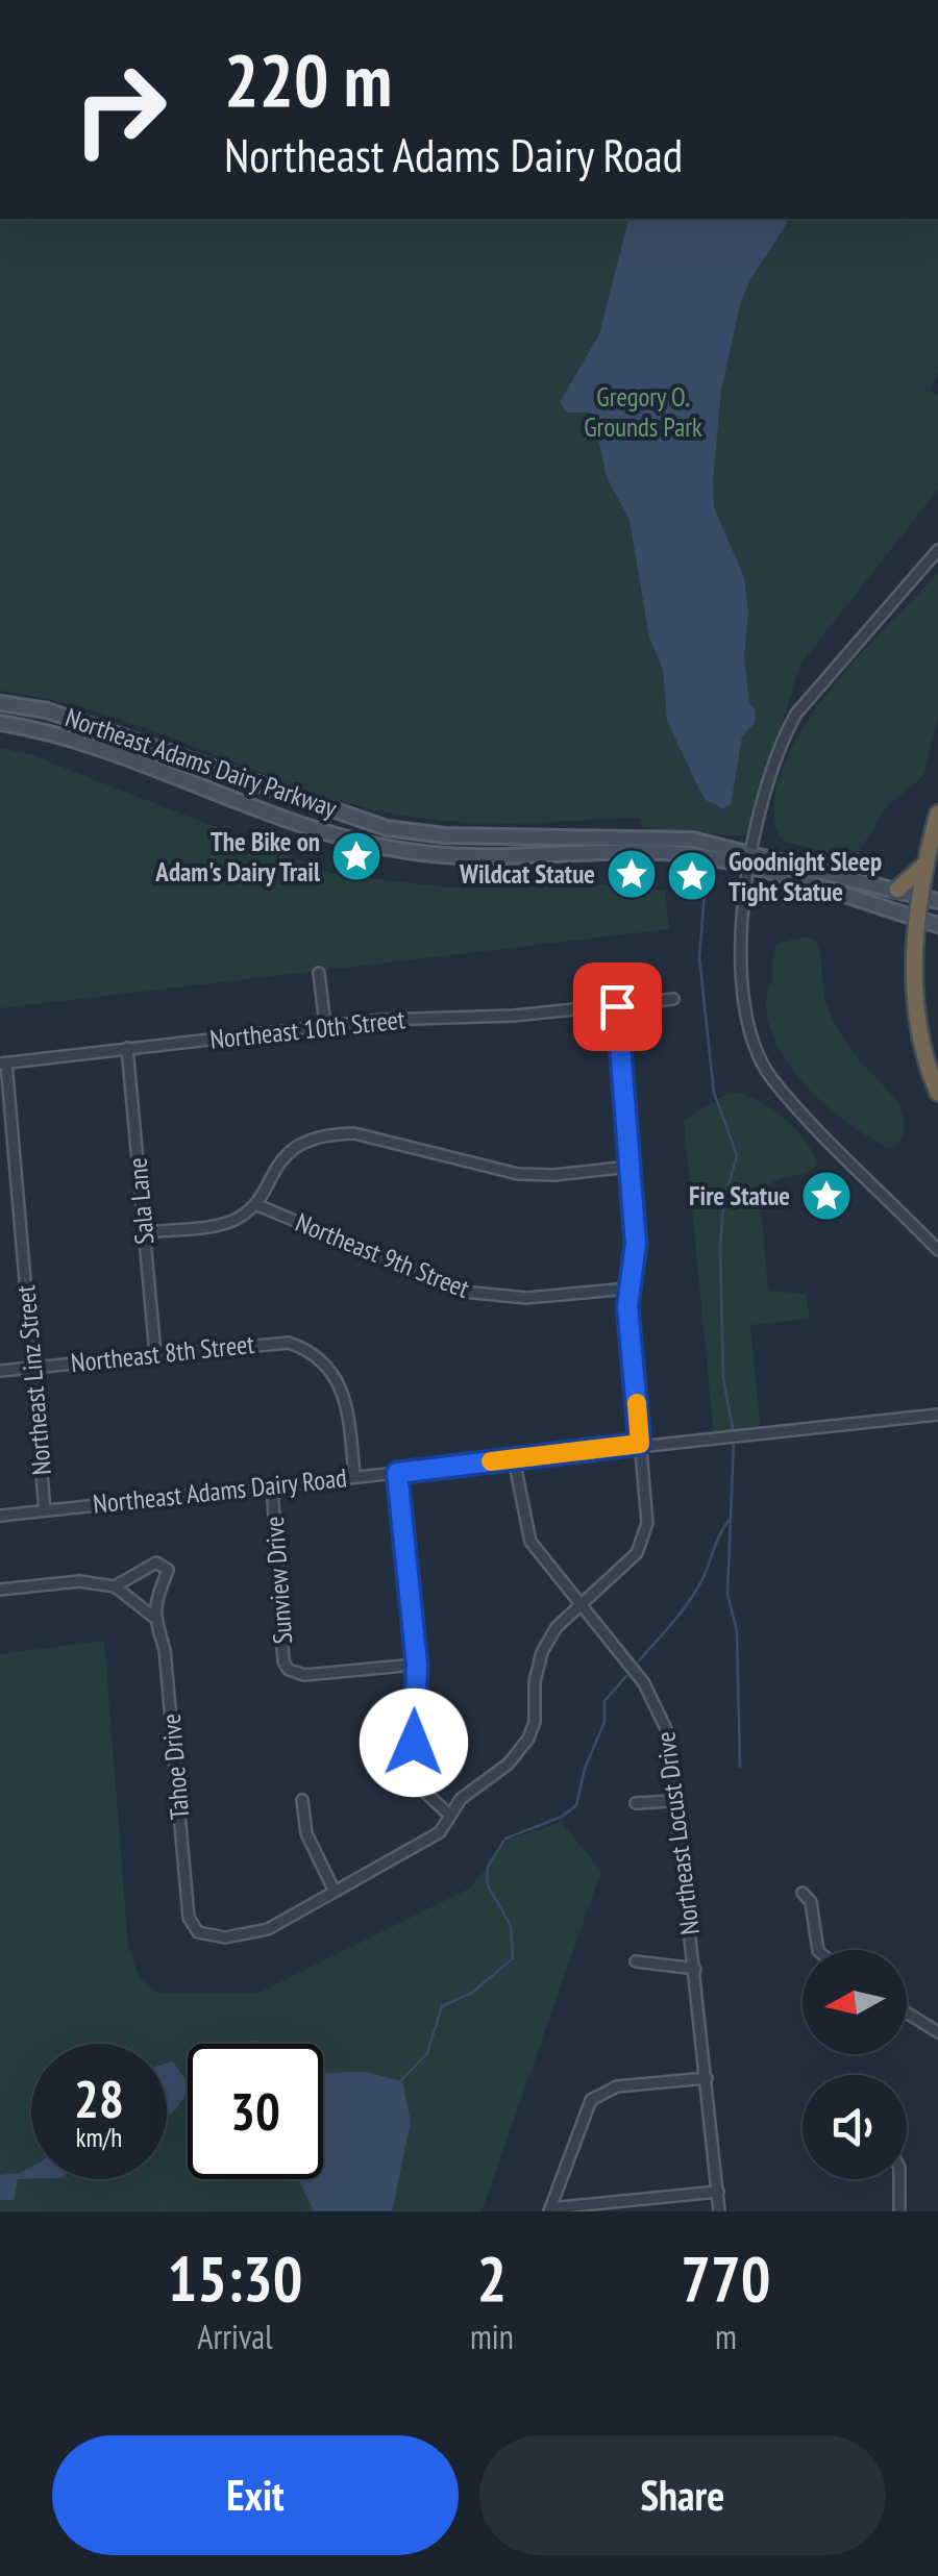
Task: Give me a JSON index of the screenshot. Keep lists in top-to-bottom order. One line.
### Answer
{"streets":{"main road":["Northeast Adams Dairy Parkway"],"street":["Northeast 10th Street","Sala Lane","Northeast 9th Street","Northeast 8th Street","Northeast Linz Street","Northeast Adams Dairy Road","Sunview Drive","Tahoe Drive","Northeast Locust Drive"]},"crossings":[["Northeast 10th Street","Sala Lane"],["Northeast 10th Street","Northeast Linz Street"],["Sala Lane","Northeast 8th Street"],["Northeast 8th Street","Northeast Linz Street"],["Northeast 8th Street","Northeast Adams Dairy Road"],["Northeast Linz Street","Northeast Adams Dairy Road"],["Northeast Adams Dairy Road","Sunview Drive"],["Northeast Adams Dairy Road","Northeast Locust Drive"]],"parks":["Gregory O. Grounds Park"],"places":{"place":["The Bike on Adam's Dairy Trail","Wildcat Statue","Goodnight Sleep Tight Statue","Fire Statue"]},"north":"left","page":{"turn":["220 m","Northeast Adams Dairy Road"],"speed":"28 km/h","limit":"30","eta":["15:30","Arrival","2","min","770","m"],"buttons":["Exit","Share"]}}
